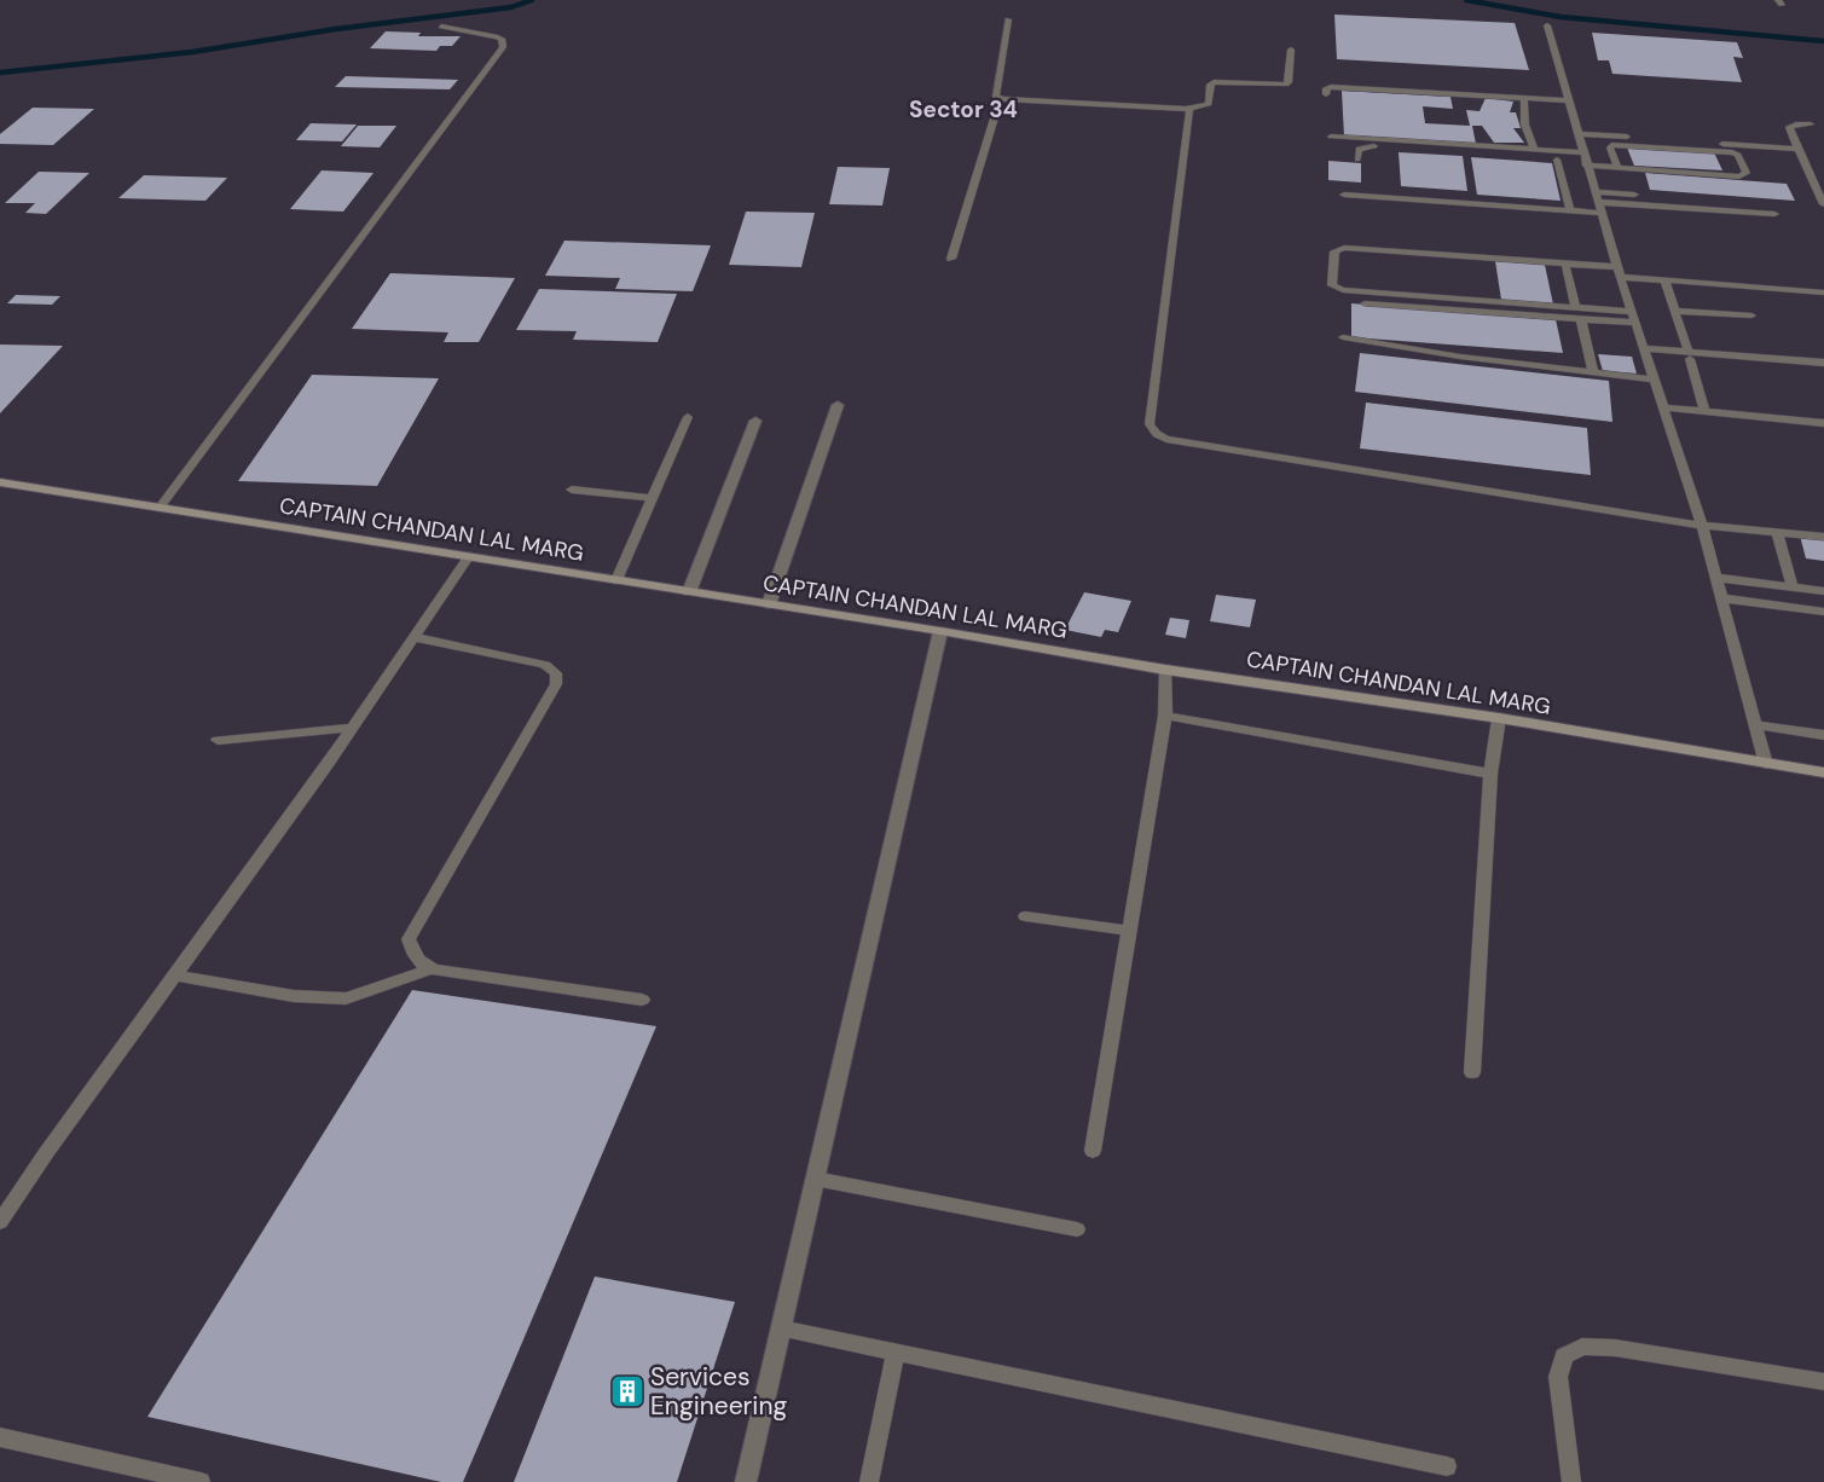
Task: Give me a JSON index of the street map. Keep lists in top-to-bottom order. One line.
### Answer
{"streets":{"street":["CAPTAIN CHANDAN LAL MARG"]},"districts":["Sector 34"],"places":{"building":["Services Engineering"]}}
